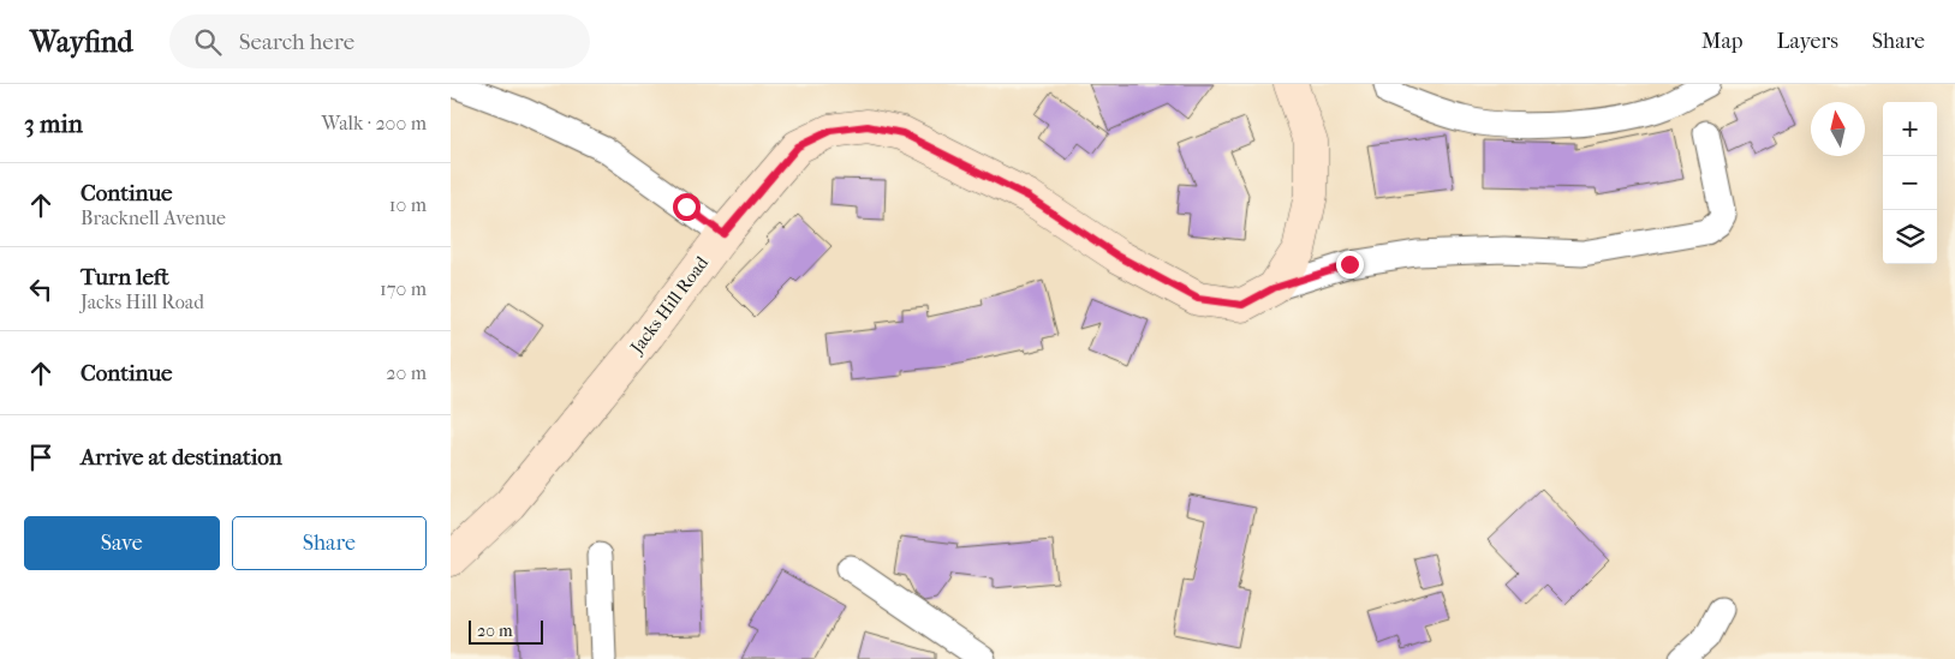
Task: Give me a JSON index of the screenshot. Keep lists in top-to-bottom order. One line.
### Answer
{"streets":{"street":["Jacks Hill Road"]},"scale_bar":"20 m","north":"top","page":{"header":"Wayfind","search":"Search here","nav":["Map","Layers","Share"],"heading":["3 min","Walk · 200 m"],"map_buttons":["+","−"],"list":[["Continue","Bracknell Avenue","10 m"],["Turn left","Jacks Hill Road","170 m"],["Continue","20 m"],"Arrive at destination"],"buttons":["Save","Share"],"scale":"20 m"}}
